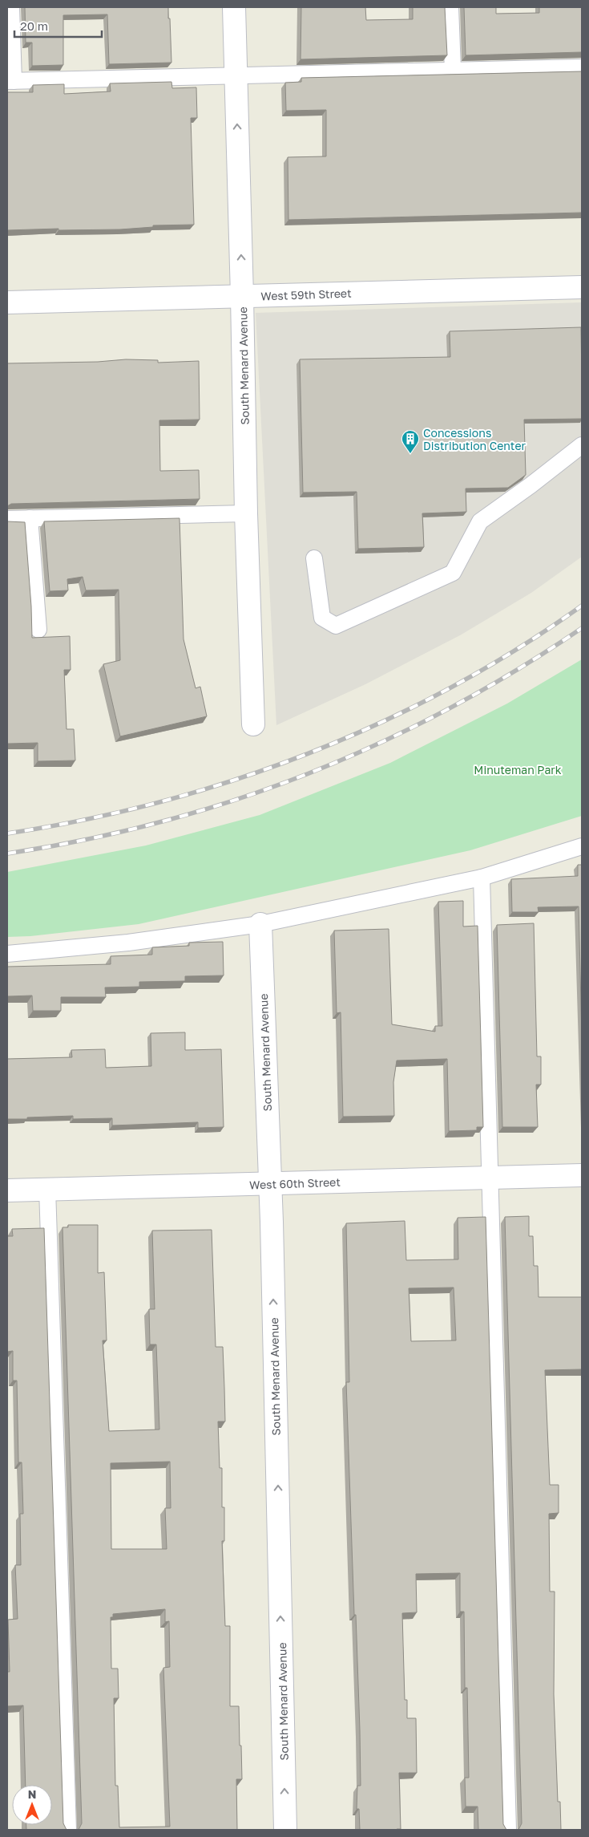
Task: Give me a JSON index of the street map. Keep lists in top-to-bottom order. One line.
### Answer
{"streets":{"street":["West 59th Street","South Menard Avenue","West 60th Street"]},"crossings":[["West 59th Street","South Menard Avenue"],["South Menard Avenue","West 60th Street"]],"one_way":["South Menard Avenue"],"parks":["Minuteman Park"],"places":{"building":["Concessions Distribution Center"]},"scale_bar":"20 m","north":"top"}
